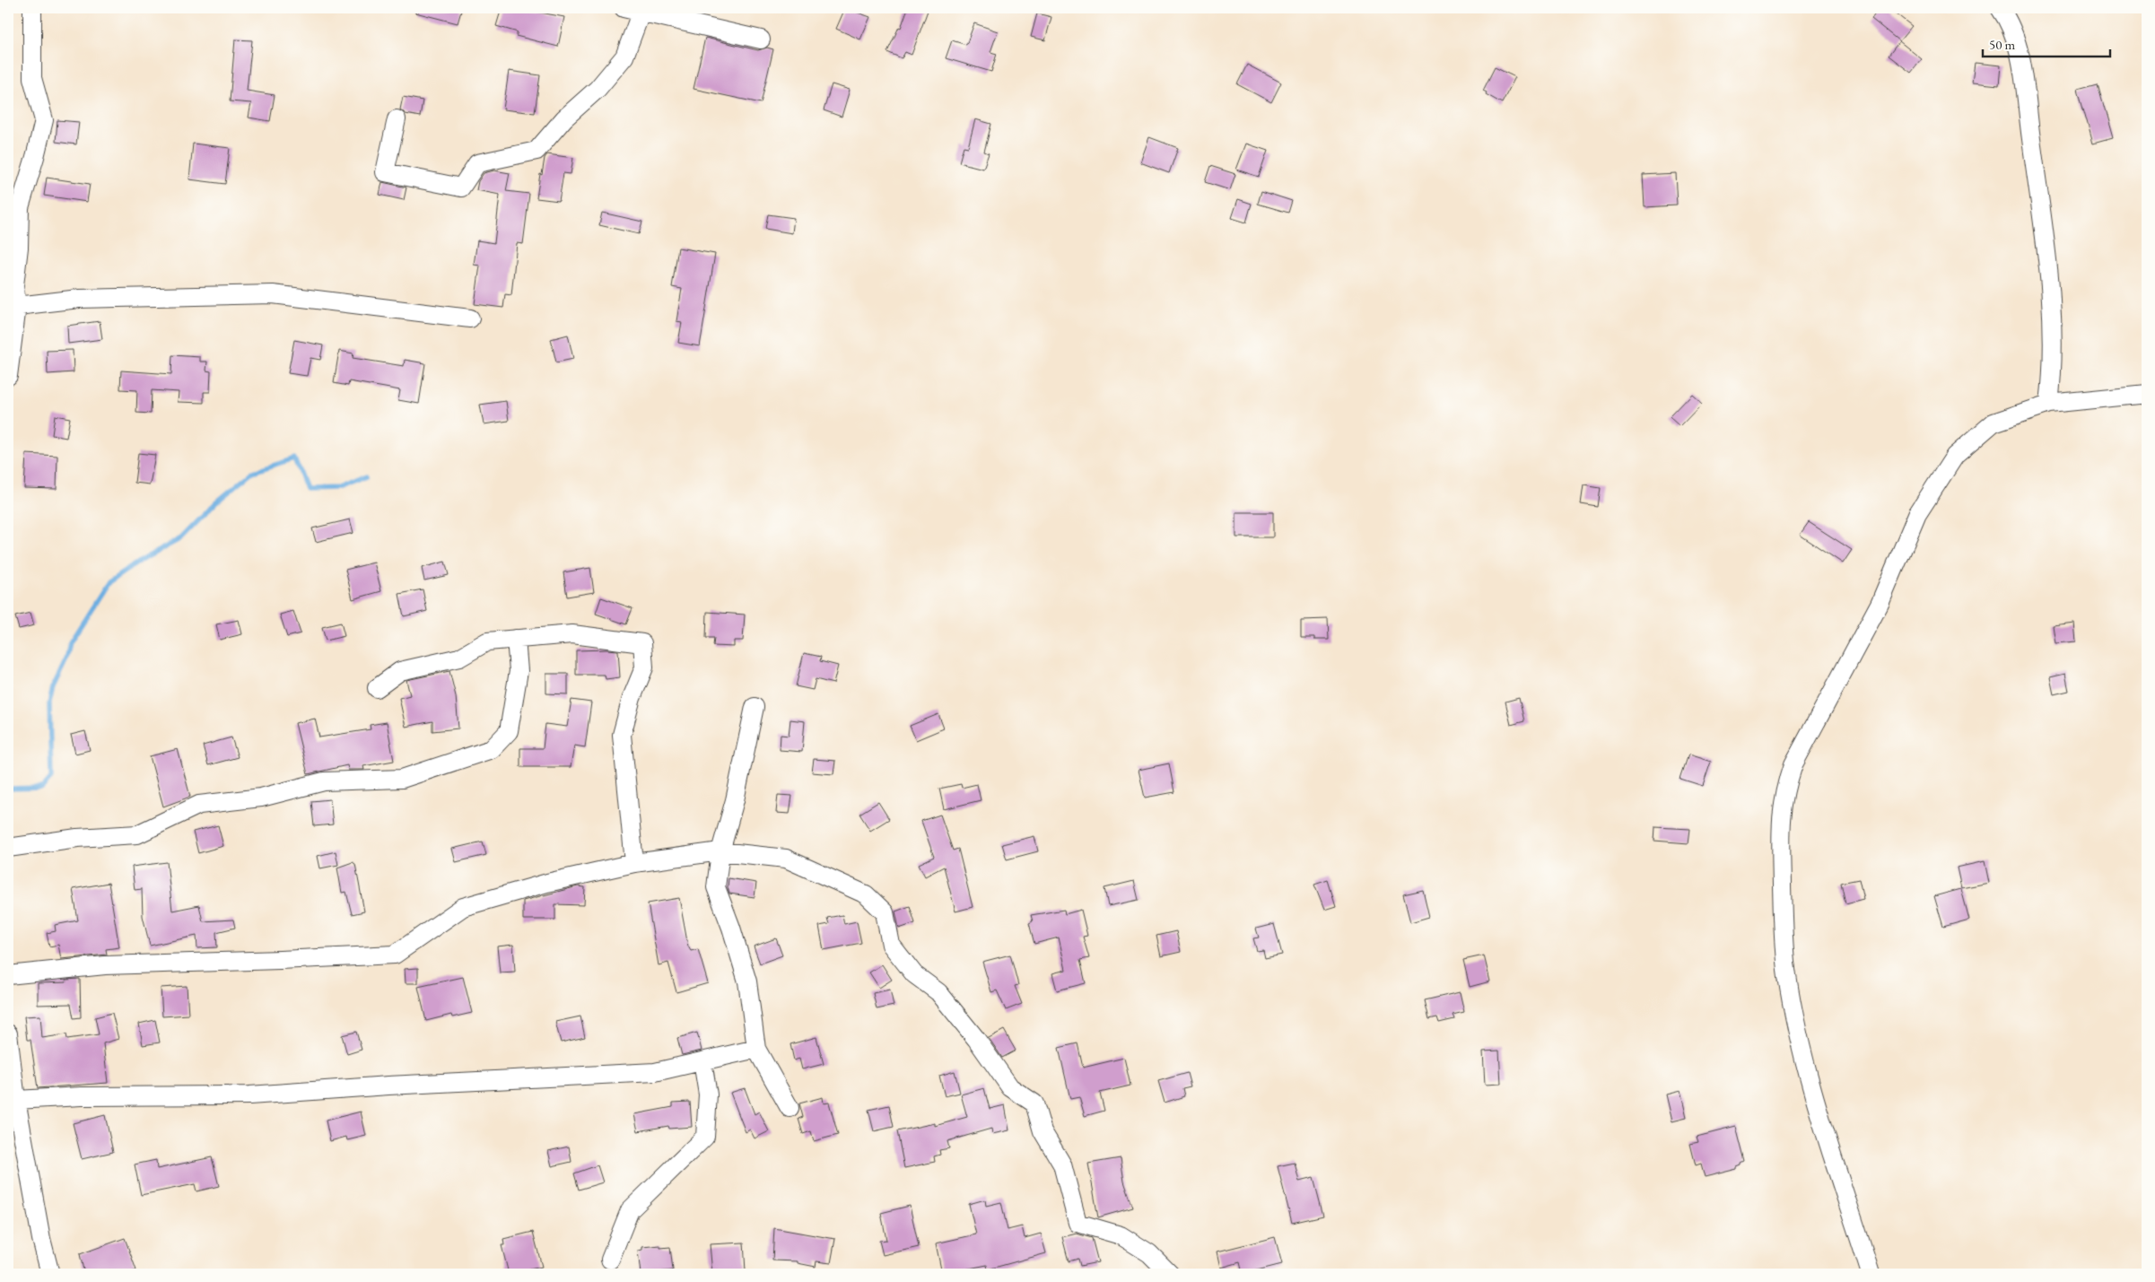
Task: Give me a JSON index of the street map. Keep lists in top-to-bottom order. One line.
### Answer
{"scale_bar":"50 m"}
